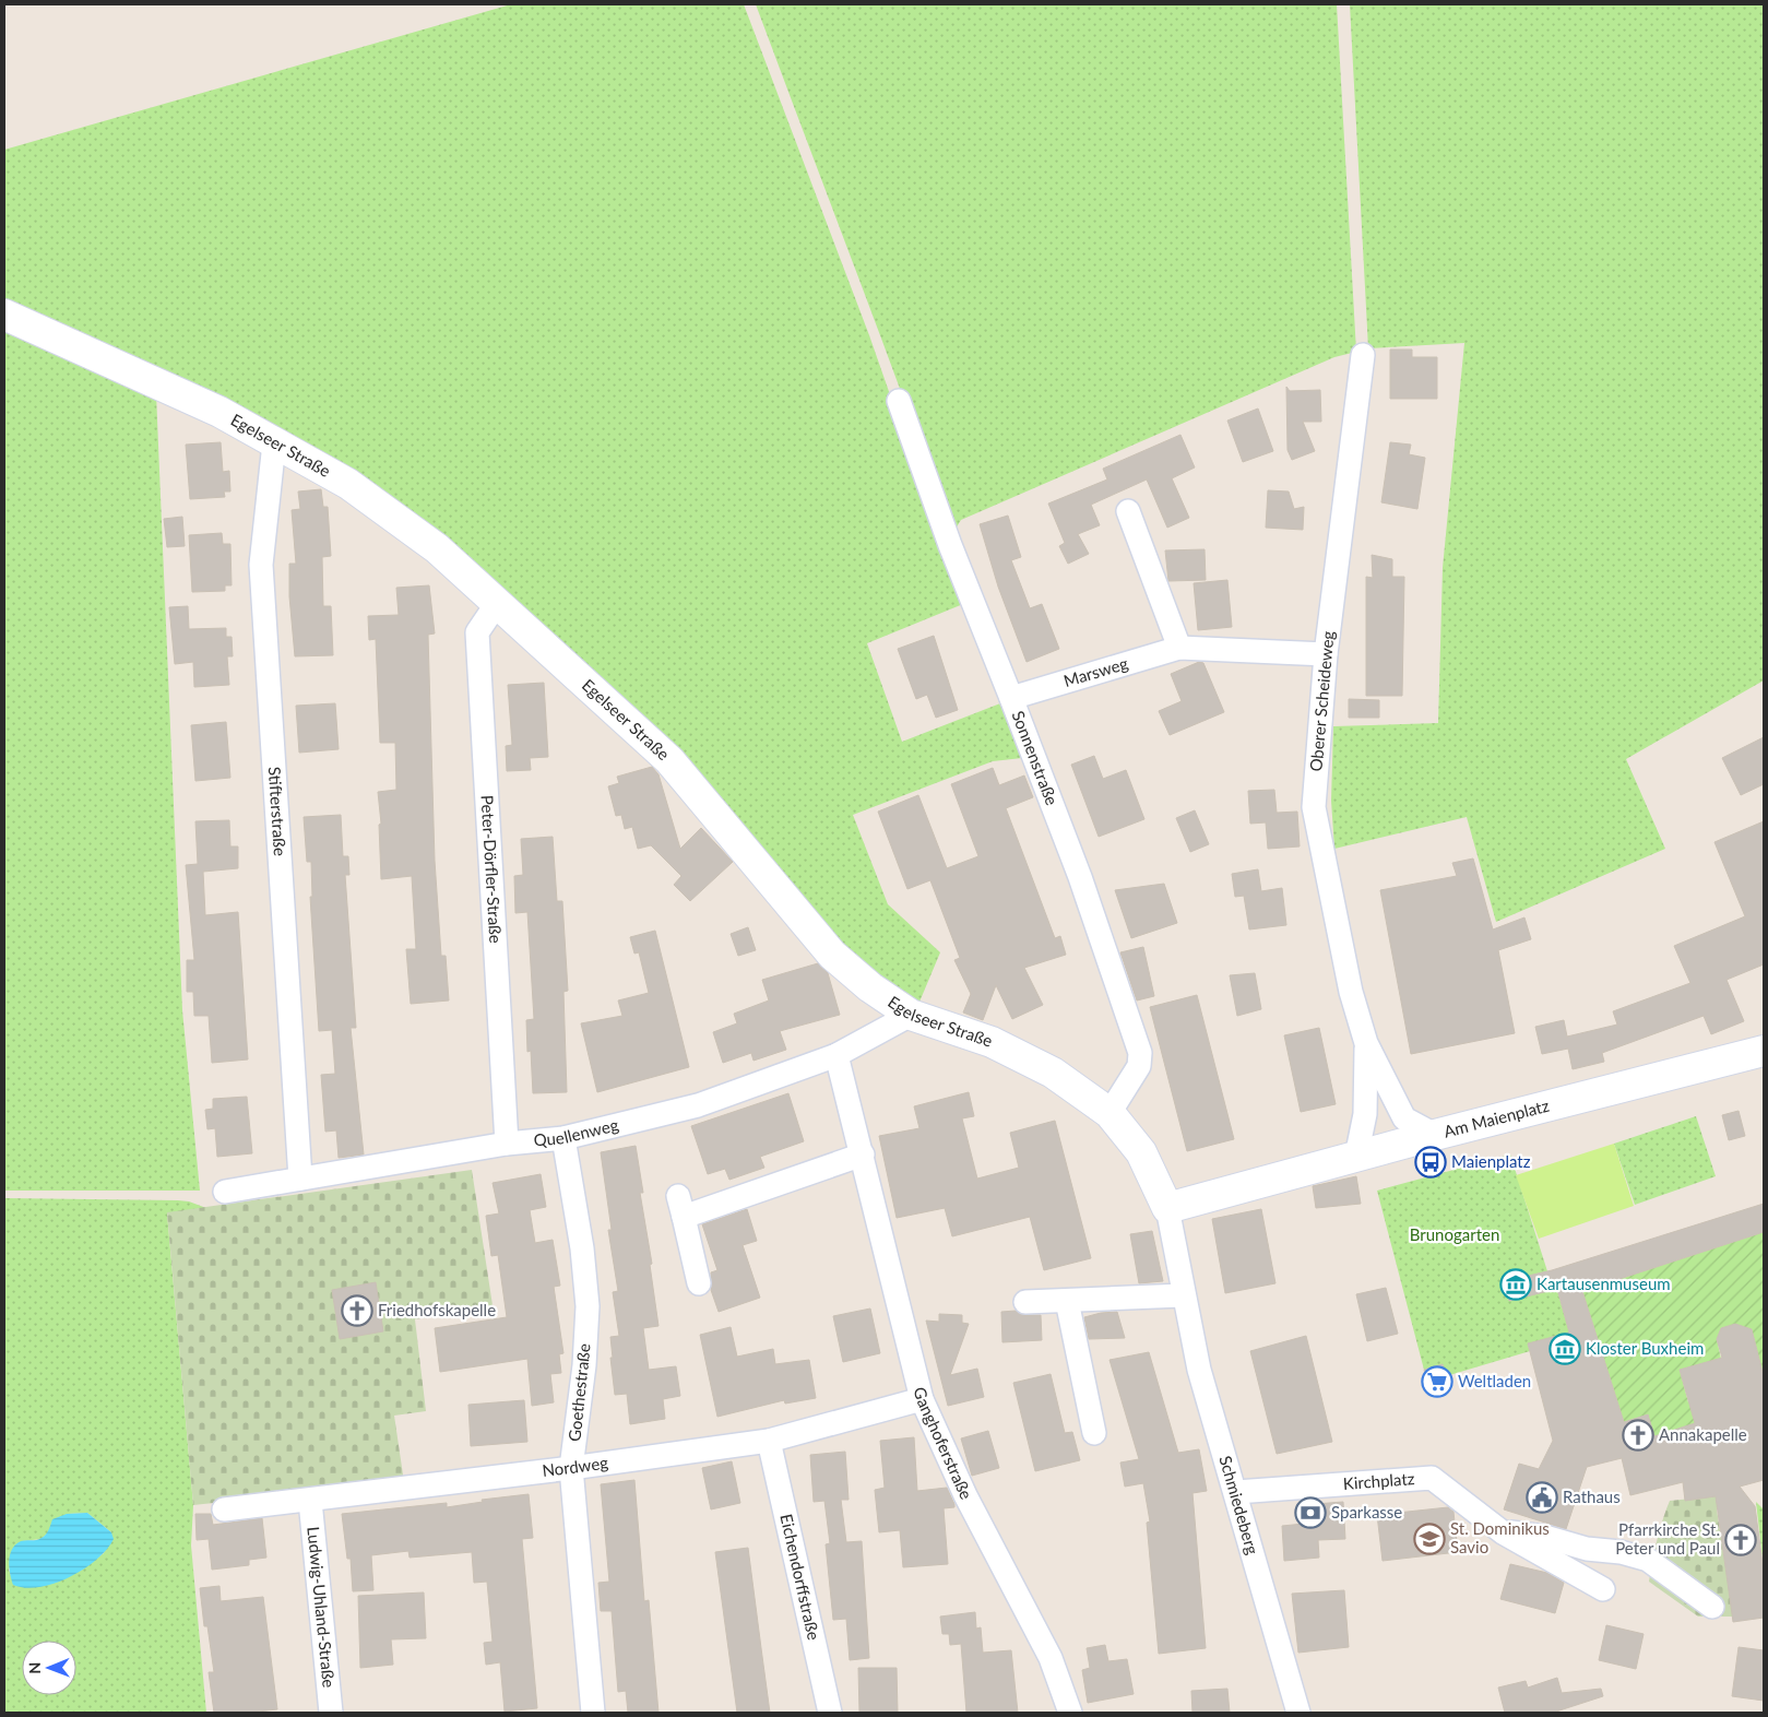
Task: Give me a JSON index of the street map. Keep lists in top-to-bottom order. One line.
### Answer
{"streets":{"street":["Egelseer Straße","Marsweg","Oberer Scheideweg","Sonnenstraße","Stifterstraße","Peter-Dörfler-Straße","Am Maienplatz","Quellenweg","Goethestraße","Ganghoferstraße","Nordweg","Kirchplatz","Schmiedeberg","Eichendorffstraße","Ludwig-Uhland-Straße"]},"crossings":[["Egelseer Straße","Sonnenstraße"],["Egelseer Straße","Stifterstraße"],["Egelseer Straße","Peter-Dörfler-Straße"],["Egelseer Straße","Am Maienplatz"],["Egelseer Straße","Quellenweg"],["Egelseer Straße","Schmiedeberg"],["Marsweg","Oberer Scheideweg"],["Marsweg","Sonnenstraße"],["Oberer Scheideweg","Am Maienplatz"],["Stifterstraße","Quellenweg"],["Peter-Dörfler-Straße","Quellenweg"],["Am Maienplatz","Schmiedeberg"],["Quellenweg","Goethestraße"],["Quellenweg","Ganghoferstraße"],["Goethestraße","Nordweg"],["Ganghoferstraße","Nordweg"],["Nordweg","Eichendorffstraße"],["Nordweg","Ludwig-Uhland-Straße"],["Kirchplatz","Schmiedeberg"]],"parks":["Brunogarten"],"places":{"bus stop":["Maienplatz"],"museum":["Kartausenmuseum","Kloster Buxheim"],"church":["Friedhofskapelle","Annakapelle","Pfarrkirche St. Peter und Paul"],"supermarket":["Weltladen"],"public building":["Rathaus"],"bank":["Sparkasse"],"school or university":["St. Dominikus Savio"]},"north":"left"}
